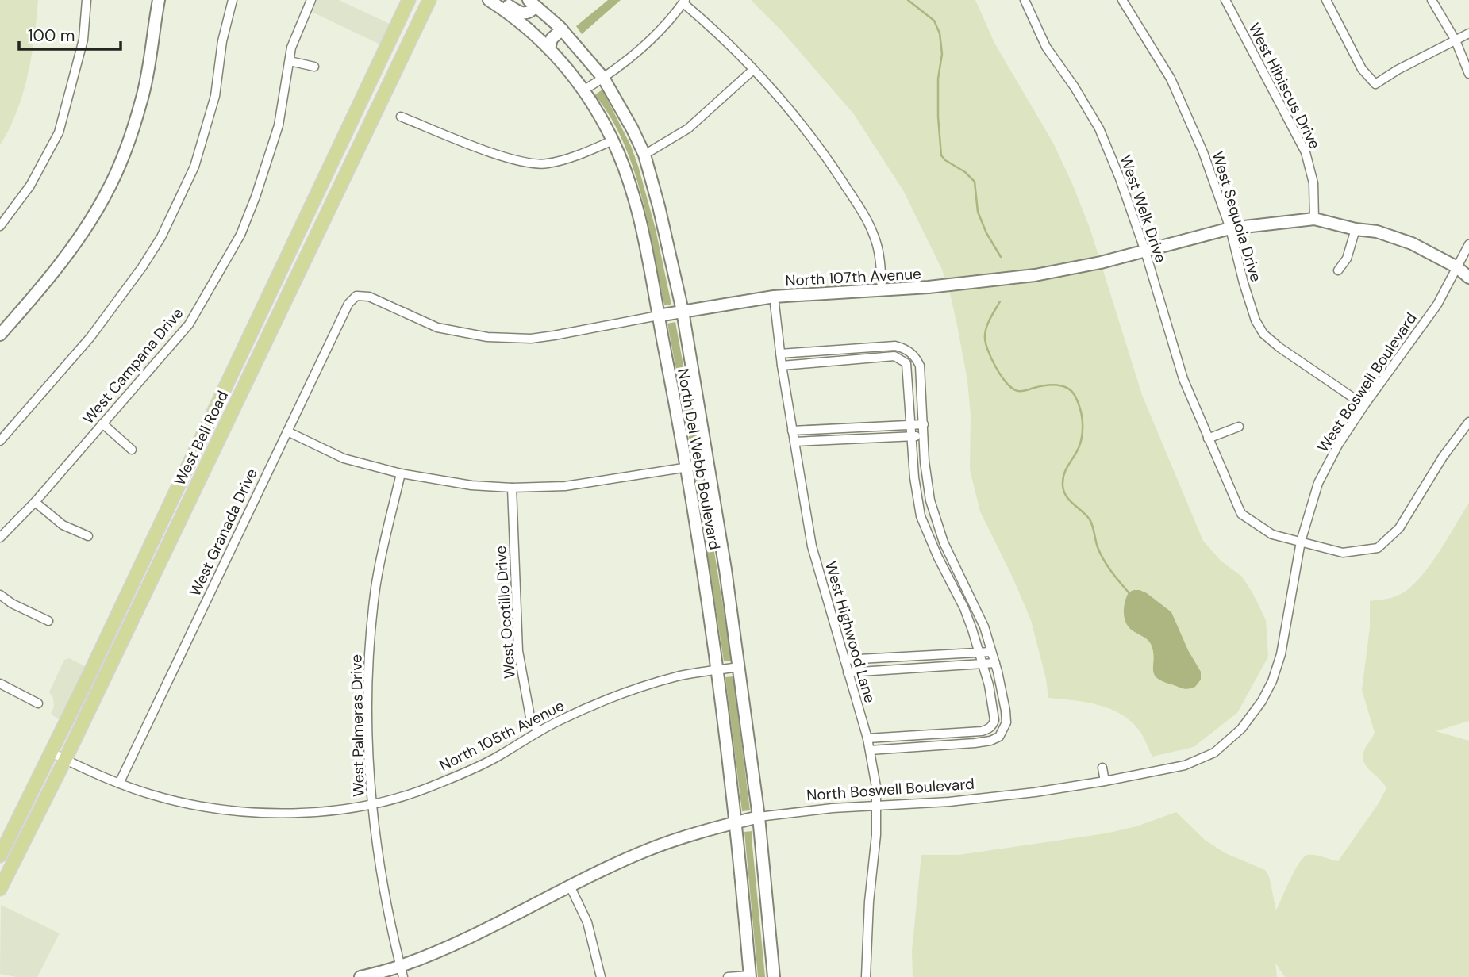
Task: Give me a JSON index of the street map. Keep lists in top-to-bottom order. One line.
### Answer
{"streets":{"main road":["West Bell Road"],"street":["West Hibiscus Drive","West Welk Drive","West Sequoia Drive","North 107th Avenue","West Campana Drive","West Boswell Boulevard","North Del Webb Boulevard","West Granada Drive","West Ocotillo Drive","West Highwood Lane","West Palmeras Drive","North 105th Avenue","North Boswell Boulevard"]},"crossings":[["West Hibiscus Drive","North 107th Avenue"],["West Welk Drive","North 107th Avenue"],["West Welk Drive","West Boswell Boulevard"],["West Welk Drive","North Boswell Boulevard"],["West Sequoia Drive","North 107th Avenue"],["West Sequoia Drive","West Boswell Boulevard"],["North 107th Avenue","West Boswell Boulevard"],["North 107th Avenue","North Del Webb Boulevard"],["North 107th Avenue","West Granada Drive"],["North 107th Avenue","West Highwood Lane"],["West Boswell Boulevard","North Boswell Boulevard"],["West Bell Road","North 105th Avenue"],["North Del Webb Boulevard","North 105th Avenue"],["North Del Webb Boulevard","North Boswell Boulevard"],["West Granada Drive","North 105th Avenue"],["West Ocotillo Drive","North 105th Avenue"],["West Highwood Lane","North Boswell Boulevard"],["West Palmeras Drive","North 105th Avenue"],["West Palmeras Drive","North Boswell Boulevard"]],"scale_bar":"100 m"}
